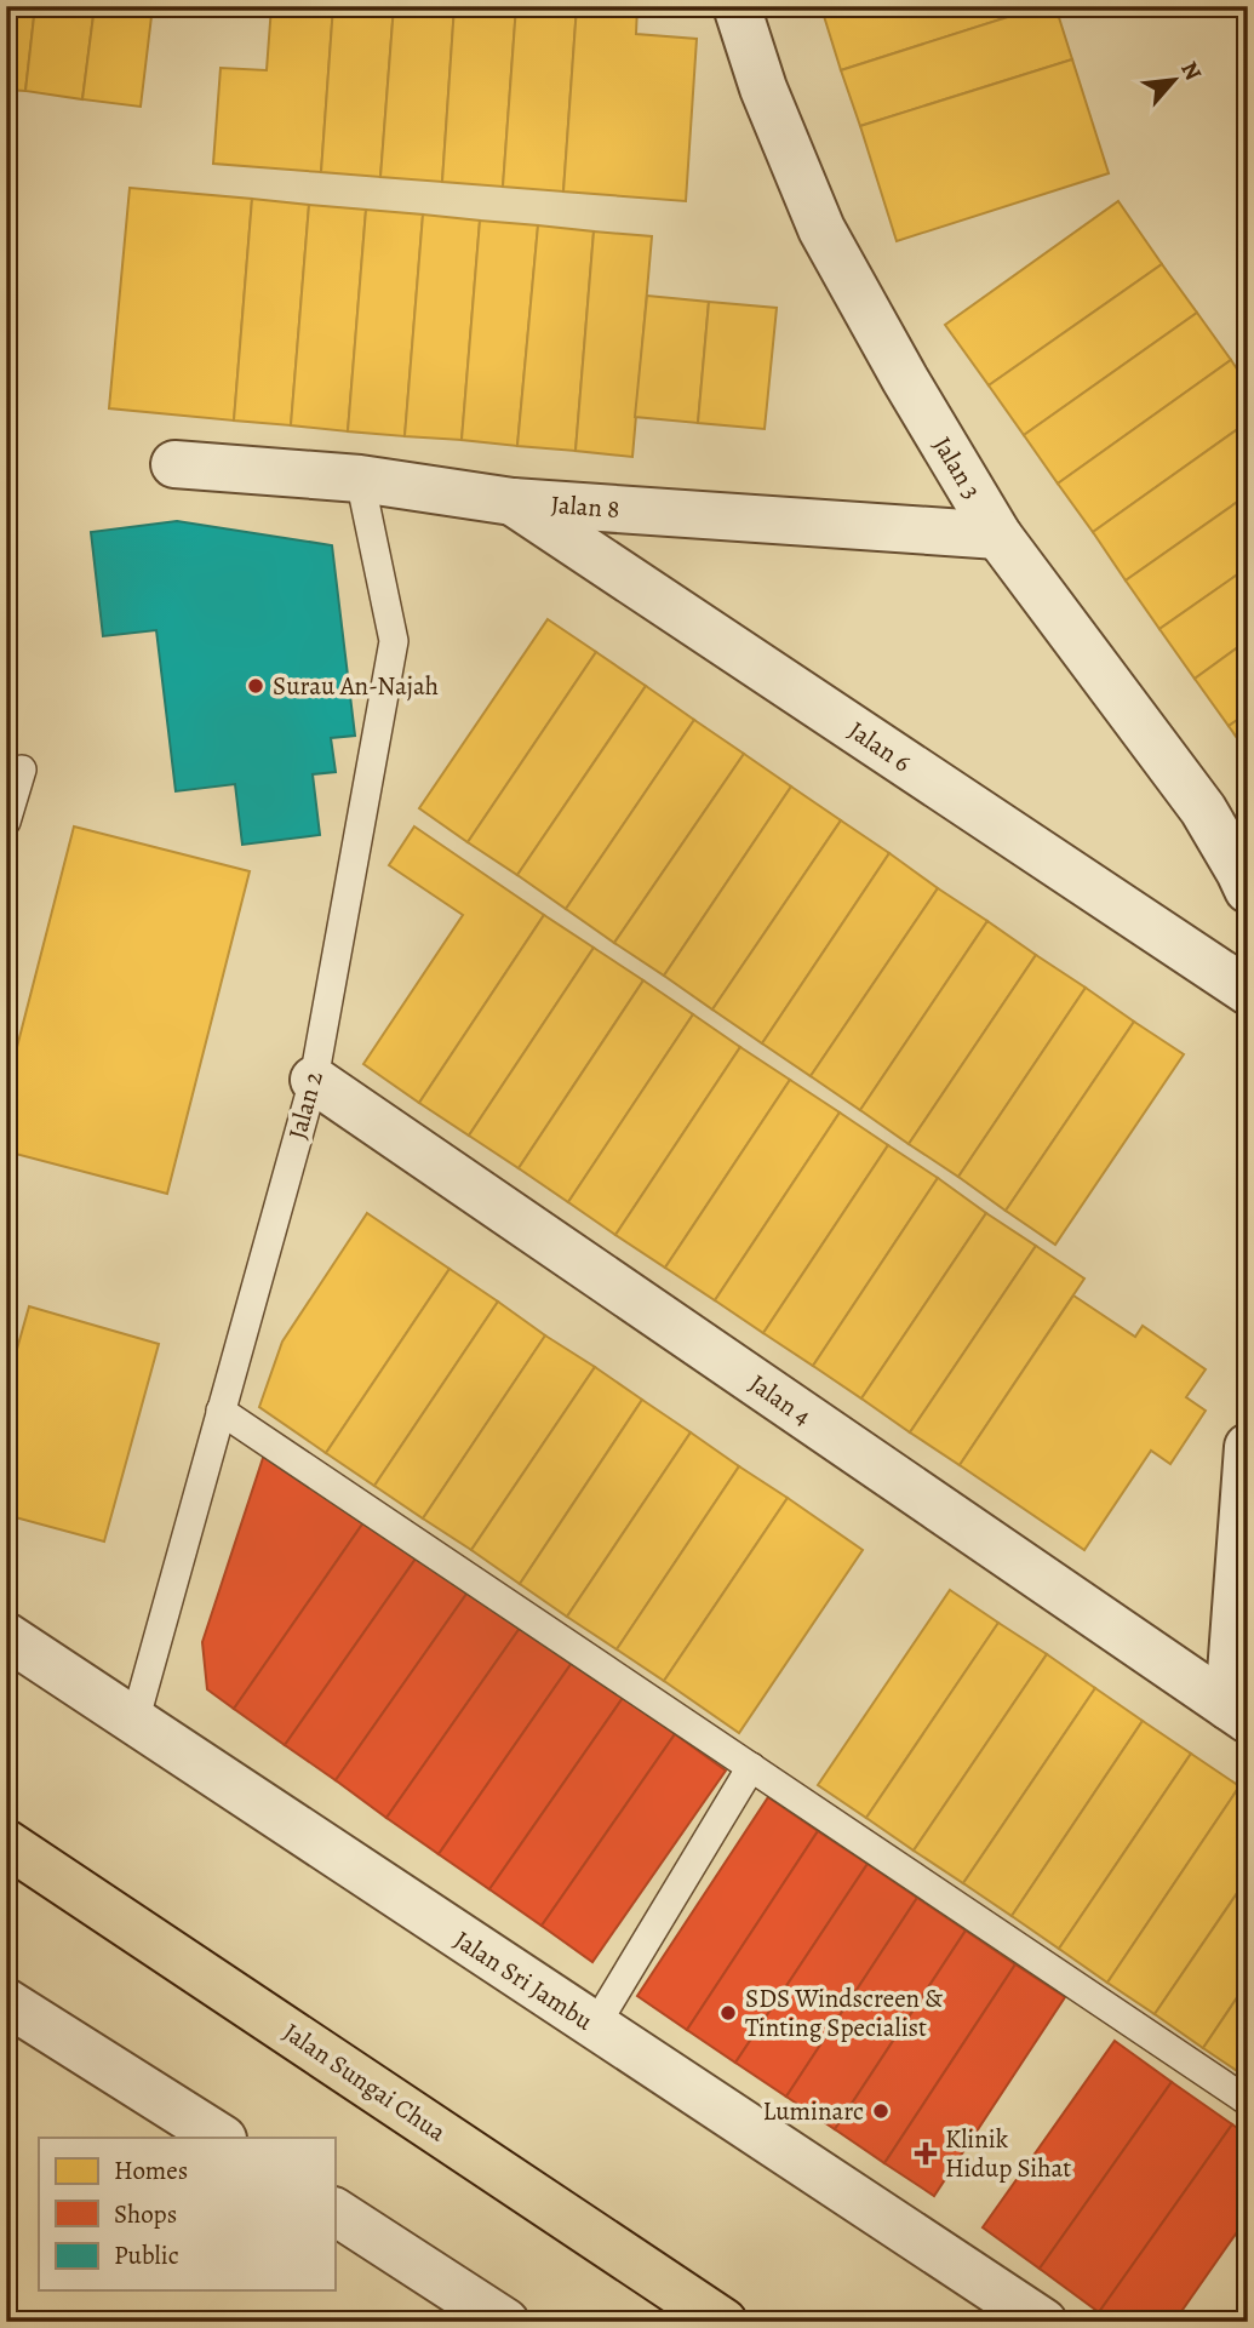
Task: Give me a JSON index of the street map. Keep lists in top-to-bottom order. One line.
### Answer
{"streets":{"main road":["Jalan Sungai Chua"],"street":["Jalan 3","Jalan 8","Jalan 6","Jalan 4","Jalan Sri Jambu"],"lane":["Jalan 2"]},"crossings":[["Jalan 3","Jalan 8"],["Jalan 8","Jalan 6"],["Jalan 8","Jalan 2"],["Jalan 2","Jalan 4"],["Jalan 2","Jalan Sri Jambu"]],"places":{"other":["Surau An-Najah","SDS Windscreen & Tinting Specialist","Luminarc"],"health":["Klinik Hidup Sihat"]},"legend":["Homes","Shops","Public"],"north":"top right"}
